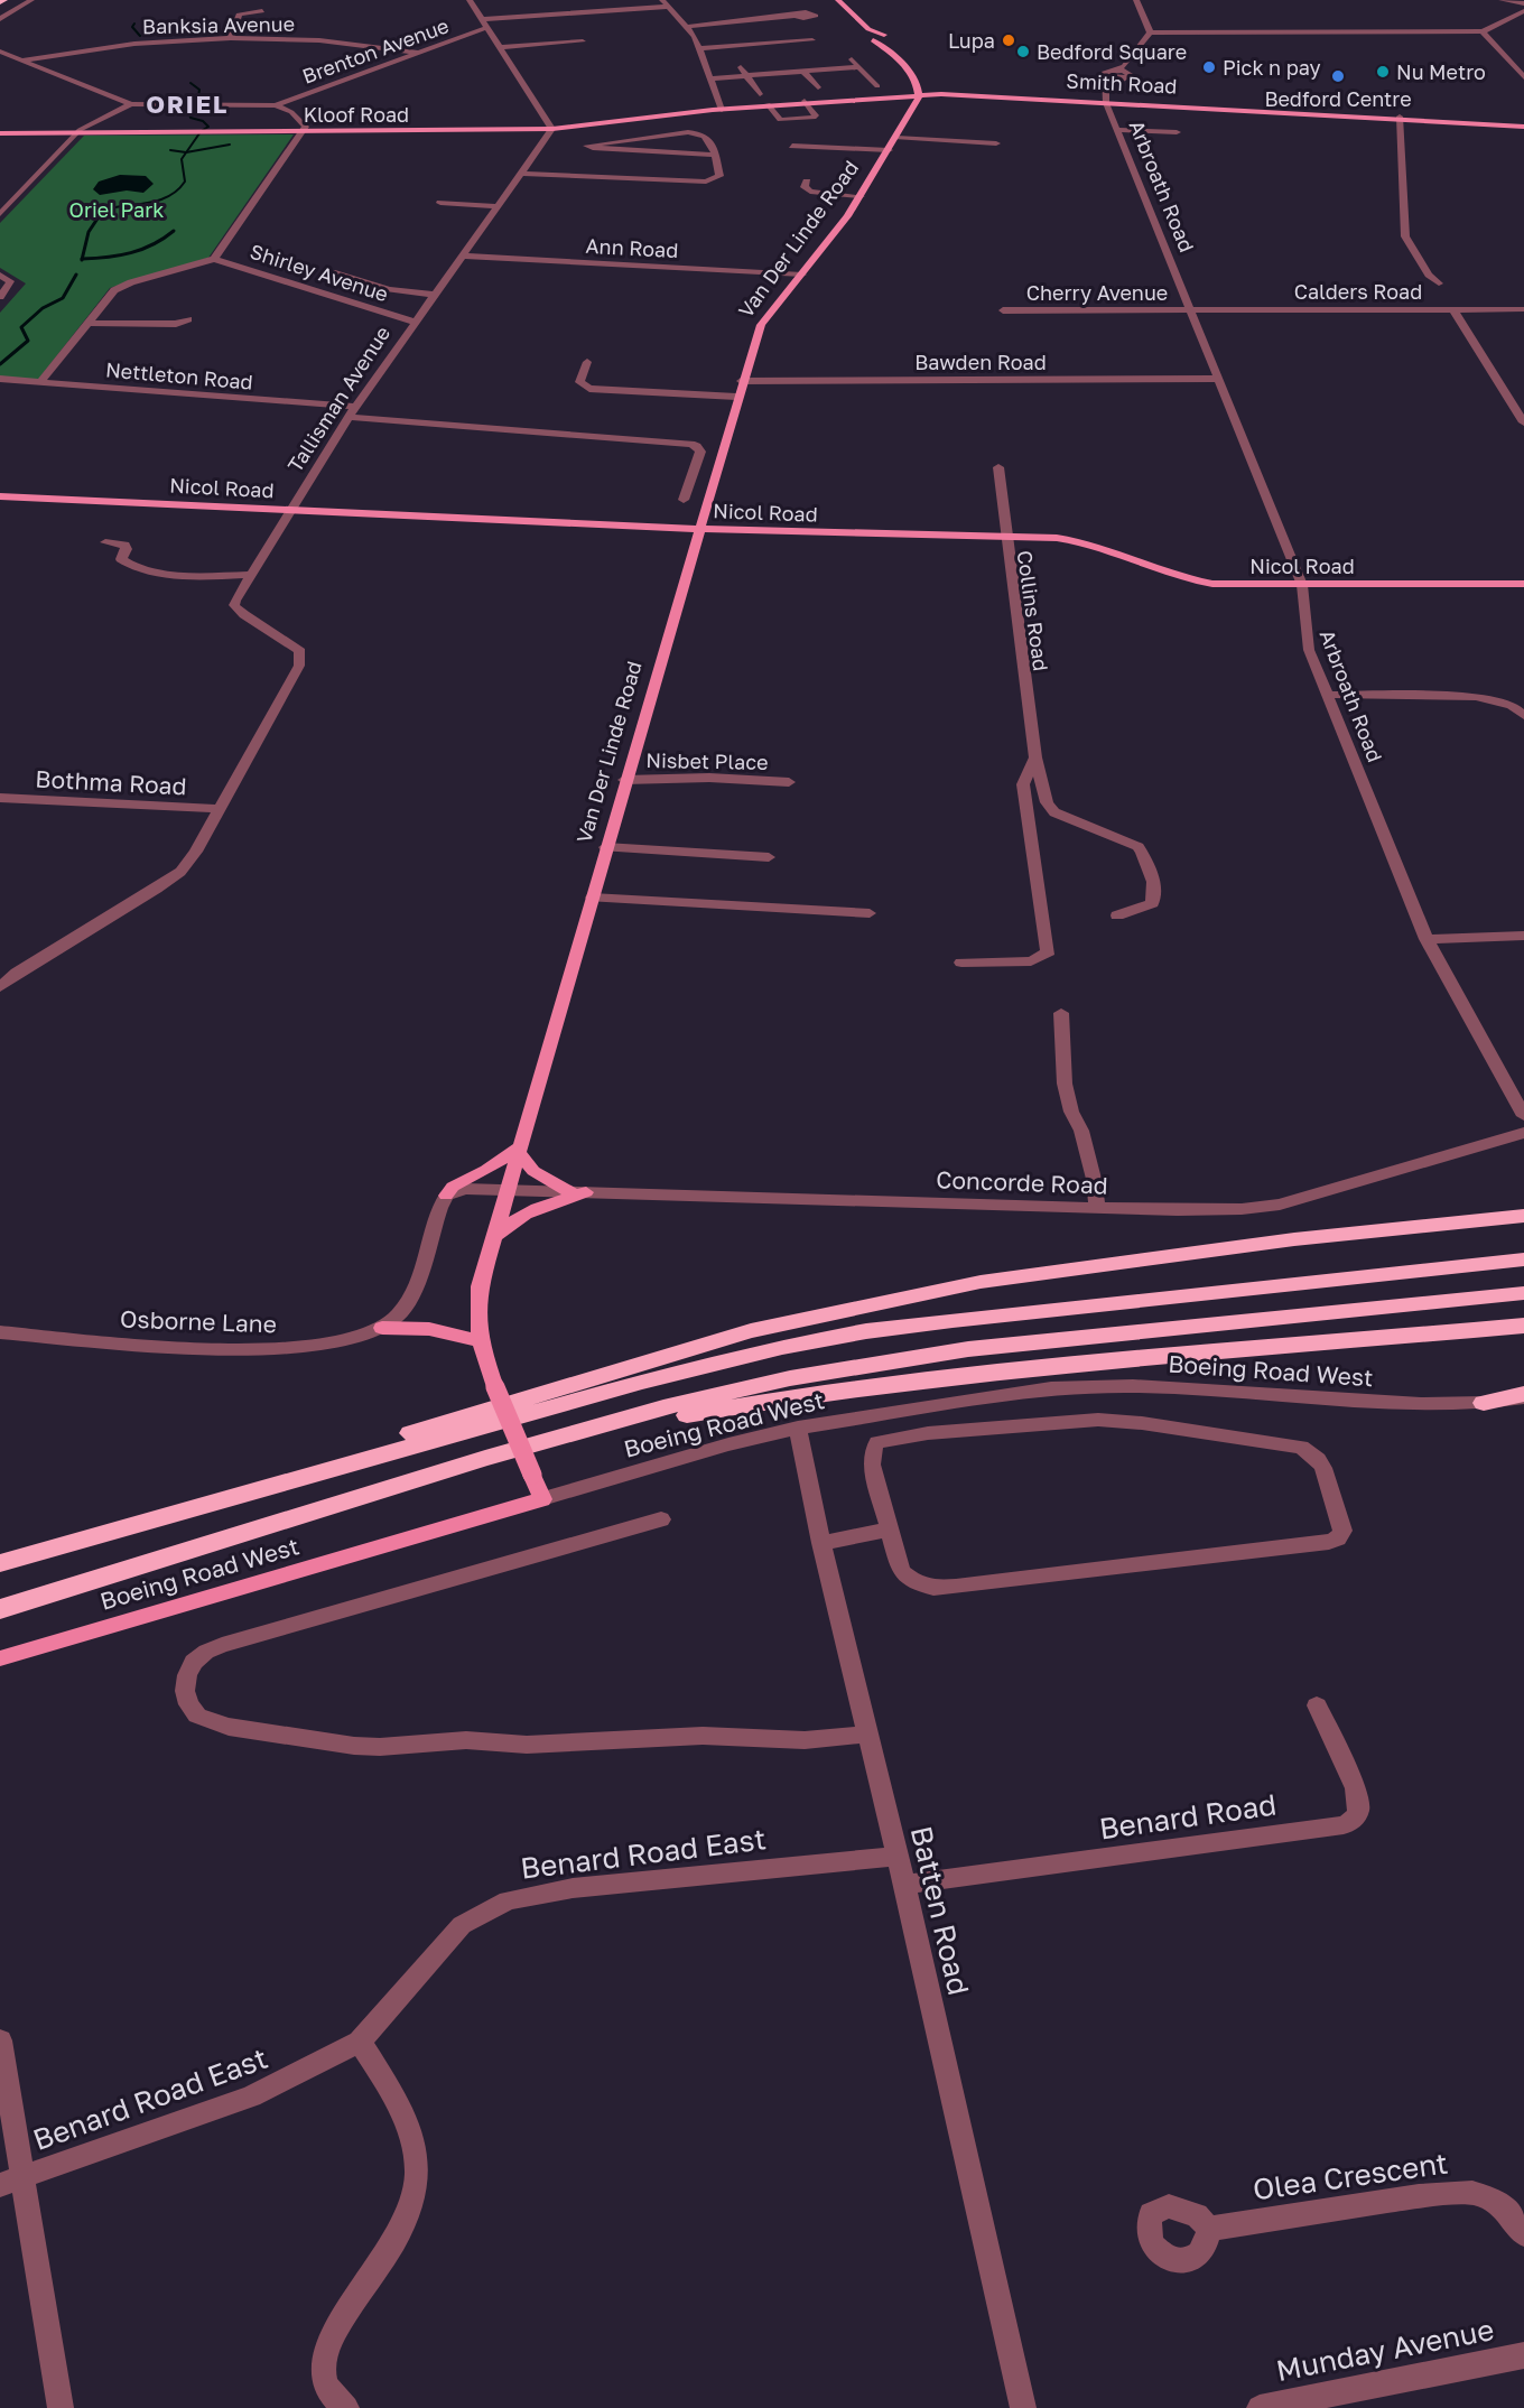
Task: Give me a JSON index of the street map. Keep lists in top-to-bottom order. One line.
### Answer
{"streets":{"main road":["Smith Road","Kloof Road","Van Der Linde Road","Nicol Road","Boeing Road West"],"street":["Banksia Avenue","Brenton Avenue","Arbroath Road","Ann Road","Shirley Avenue","Calders Road","Cherry Avenue","Bawden Road","Nettleton Road","Tallisman Avenue","Collins Road","Nisbet Place","Bothma Road","Concorde Road","Osborne Lane","Benard Road","Benard Road East","Batten Road","Olea Crescent","Munday Avenue"]},"crossings":[["Banksia Avenue","Brenton Avenue"],["Smith Road","Arbroath Road"],["Smith Road","Van Der Linde Road"],["Kloof Road","Tallisman Avenue"],["Arbroath Road","Calders Road"],["Arbroath Road","Cherry Avenue"],["Arbroath Road","Bawden Road"],["Arbroath Road","Nicol Road"],["Van Der Linde Road","Ann Road"],["Van Der Linde Road","Bawden Road"],["Van Der Linde Road","Nicol Road"],["Van Der Linde Road","Nisbet Place"],["Van Der Linde Road","Concorde Road"],["Van Der Linde Road","Boeing Road West"],["Ann Road","Tallisman Avenue"],["Shirley Avenue","Tallisman Avenue"],["Calders Road","Cherry Avenue"],["Nettleton Road","Tallisman Avenue"],["Tallisman Avenue","Nicol Road"],["Tallisman Avenue","Bothma Road"],["Nicol Road","Collins Road"],["Boeing Road West","Batten Road"],["Benard Road","Batten Road"],["Benard Road East","Batten Road"]],"districts":["ORIEL"],"parks":["Oriel Park"],"places":["Lupa","Bedford Square","Pick n pay","Nu Metro","Bedford Centre"]}
